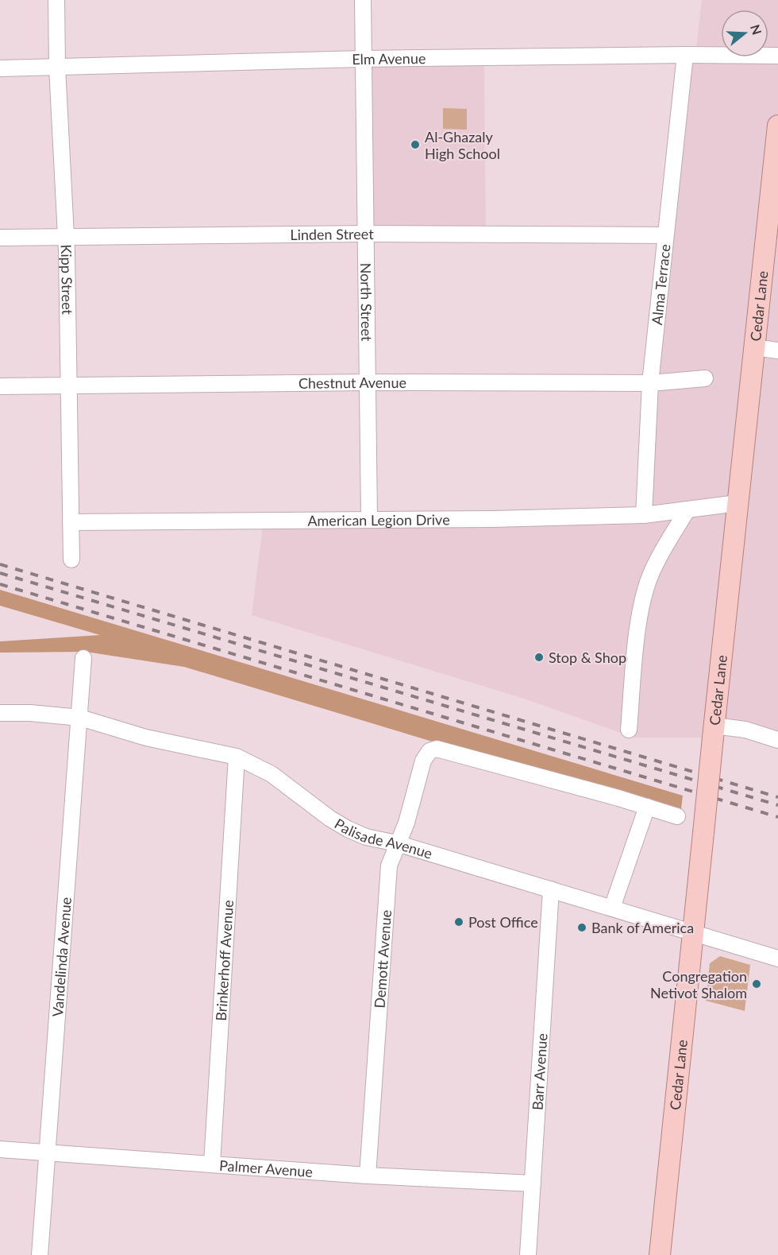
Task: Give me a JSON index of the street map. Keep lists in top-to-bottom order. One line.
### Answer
{"streets":{"main road":["Cedar Lane"],"street":["Elm Avenue","Linden Street","Kipp Street","Alma Terrace","North Street","Chestnut Avenue","American Legion Drive","Palisade Avenue","Vandelinda Avenue","Demott Avenue","Brinkerhoff Avenue","Barr Avenue","Palmer Avenue"]},"crossings":[["Elm Avenue","Kipp Street"],["Elm Avenue","Alma Terrace"],["Elm Avenue","North Street"],["Linden Street","Kipp Street"],["Linden Street","Alma Terrace"],["Linden Street","North Street"],["Kipp Street","Chestnut Avenue"],["Kipp Street","American Legion Drive"],["Alma Terrace","Chestnut Avenue"],["Alma Terrace","American Legion Drive"],["North Street","Chestnut Avenue"],["North Street","American Legion Drive"],["Cedar Lane","American Legion Drive"],["Cedar Lane","Palisade Avenue"],["Palisade Avenue","Vandelinda Avenue"],["Palisade Avenue","Demott Avenue"],["Palisade Avenue","Brinkerhoff Avenue"],["Palisade Avenue","Barr Avenue"],["Vandelinda Avenue","Palmer Avenue"],["Demott Avenue","Palmer Avenue"],["Brinkerhoff Avenue","Palmer Avenue"],["Barr Avenue","Palmer Avenue"]],"places":["Al-Ghazaly High School","Stop & Shop","Post Office","Bank of America","Congregation Netivot Shalom"],"north":"right"}
